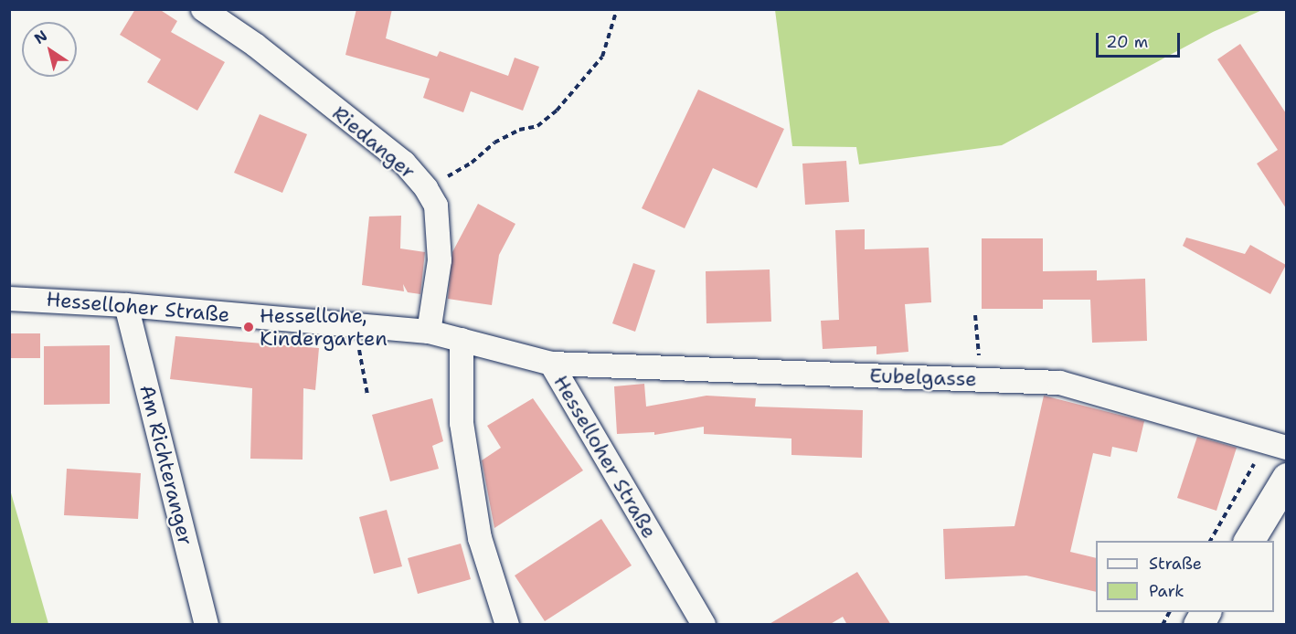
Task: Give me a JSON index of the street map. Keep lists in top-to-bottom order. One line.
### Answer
{"streets":{"street":["Riedanger","Hesselloher Straße","Eubelgasse","Am Richteranger"]},"crossings":[["Riedanger","Hesselloher Straße"],["Hesselloher Straße","Eubelgasse"],["Hesselloher Straße","Am Richteranger"]],"places":["Hessellohe, Kindergarten"],"legend":["Straße","Park"],"scale_bar":"20 m","north":"top left"}
